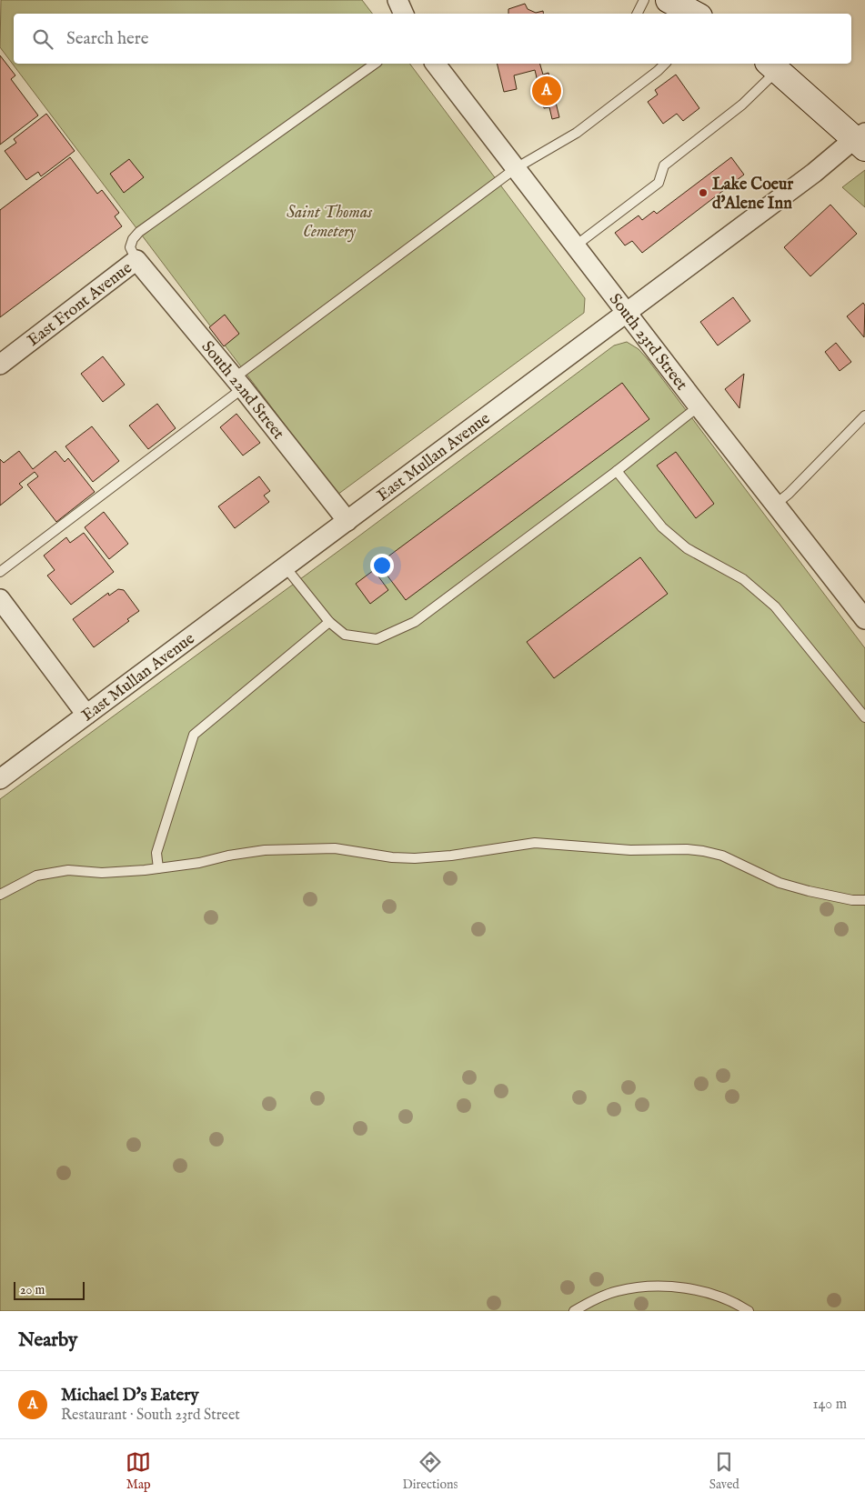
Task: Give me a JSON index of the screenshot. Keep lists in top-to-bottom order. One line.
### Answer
{"streets":{"street":["East Front Avenue","South 23rd Street","South 22nd Street","East Mullan Avenue"]},"crossings":[["East Front Avenue","South 22nd Street"],["South 23rd Street","East Mullan Avenue"],["South 22nd Street","East Mullan Avenue"]],"parks":["Saint Thomas Cemetery"],"places":["Lake Coeur d'Alene Inn"],"scale_bar":"20 m","page":{"search":"Search here","pins":"A","scale":"20 m","heading":"Nearby","list":[{"mark":"A","name":"Michael D's Eatery","note":"Restaurant · South 23rd Street","value":"140 m"}],"nav":["Map","Directions","Saved"]}}
